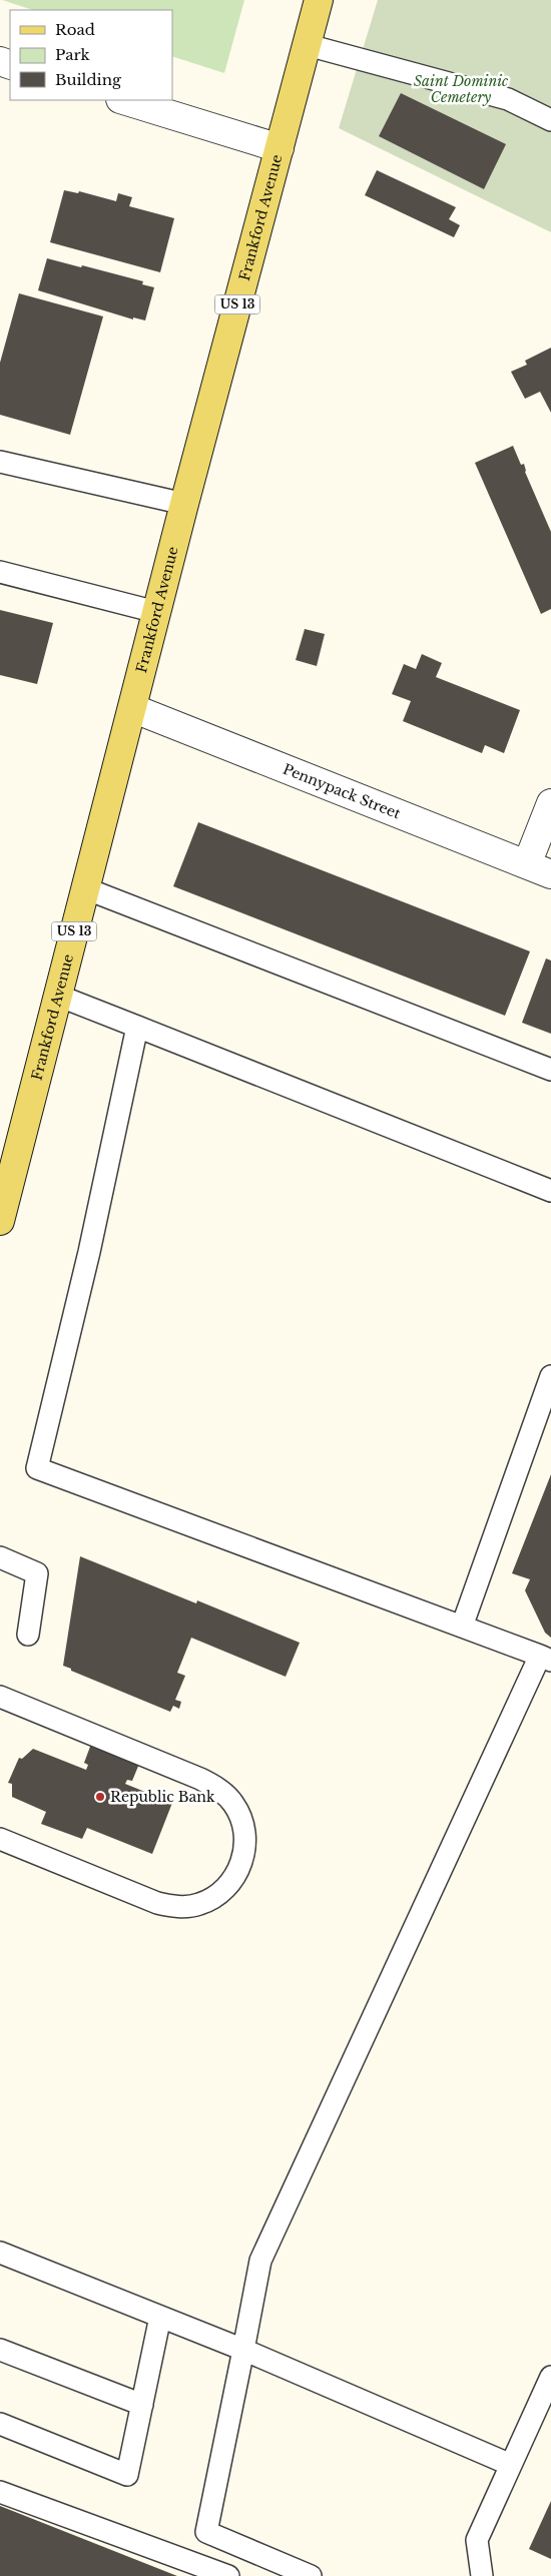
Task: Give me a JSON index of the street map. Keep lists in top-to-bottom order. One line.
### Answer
{"streets":{"main road":["Frankford Avenue","US 13"],"street":["Pennypack Street"]},"crossings":[["Frankford Avenue","Pennypack Street"]],"parks":["Saint Dominic Cemetery"],"places":["Republic Bank"],"legend":["Road","Park","Building"]}
